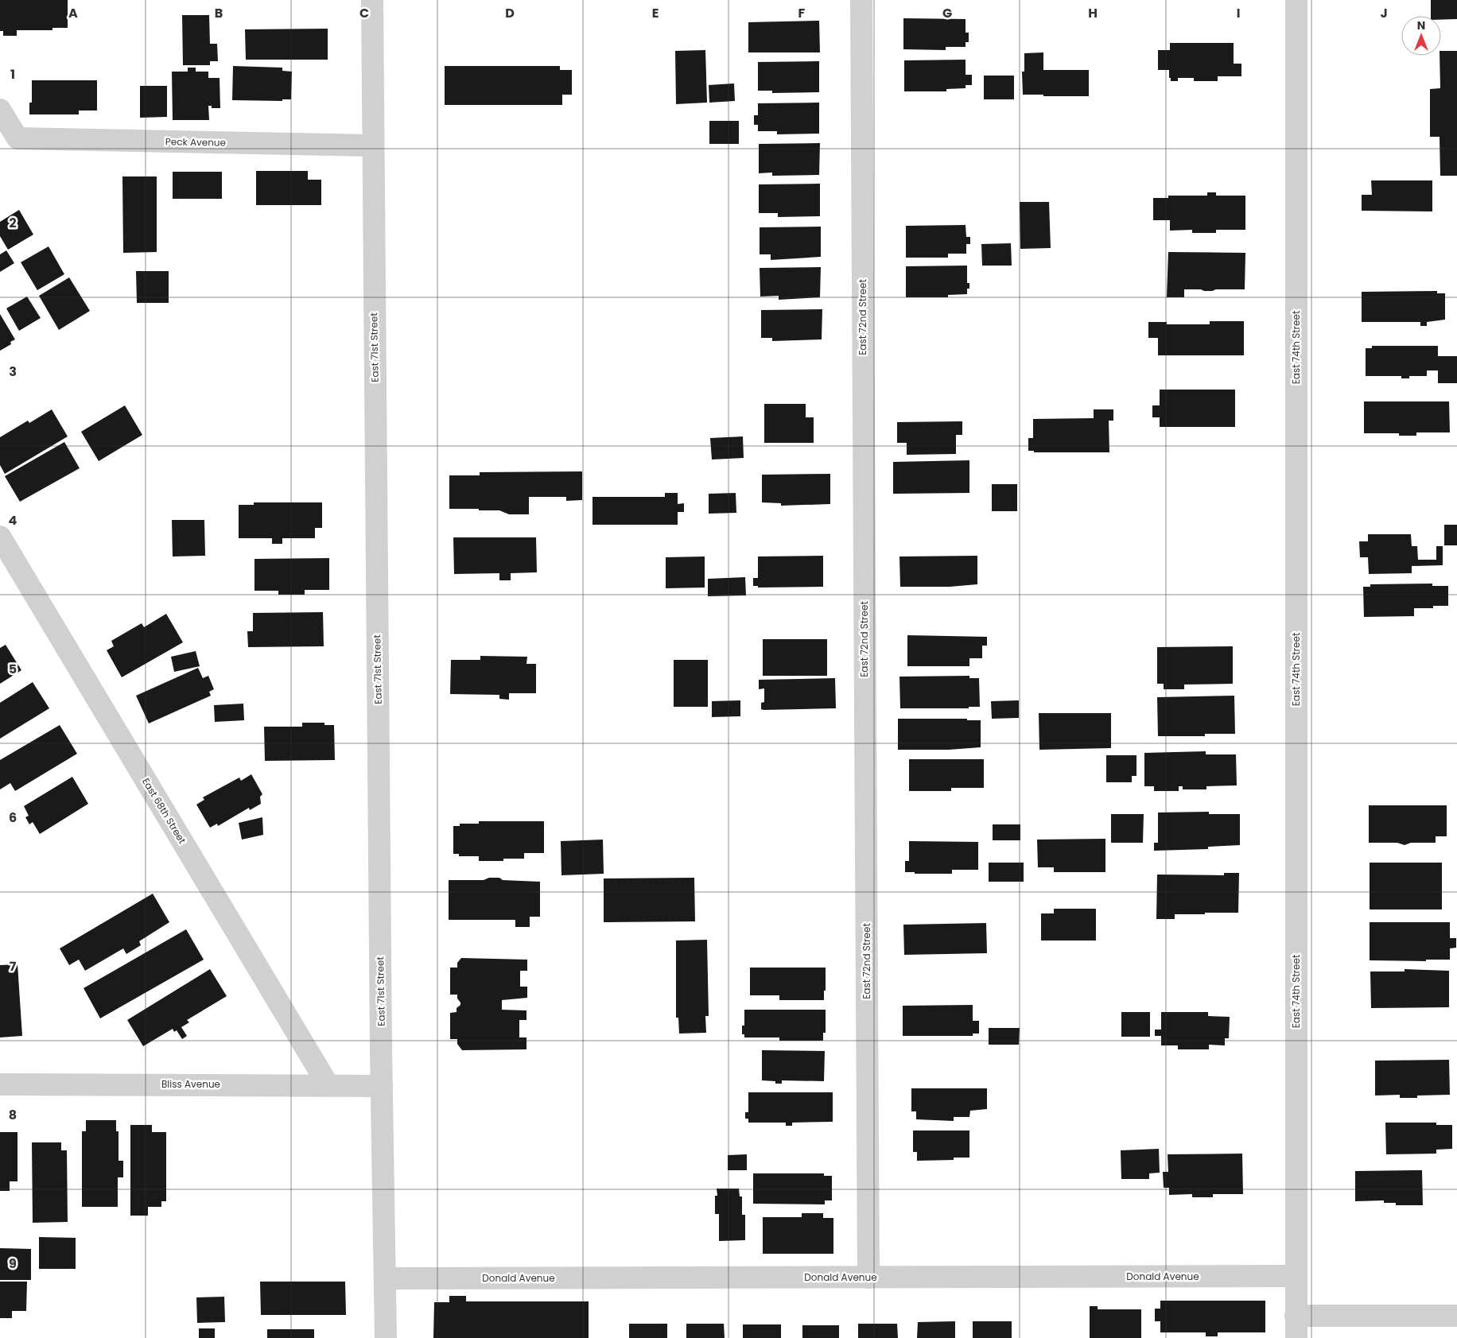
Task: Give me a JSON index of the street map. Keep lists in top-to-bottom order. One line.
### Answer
{"streets":{"street":["Peck Avenue","East 72nd Street","East 71st Street","East 74th Street","East 68th Street","Bliss Avenue","Donald Avenue"]},"crossings":[["Peck Avenue","East 71st Street"],["East 72nd Street","Donald Avenue"],["East 71st Street","Bliss Avenue"],["East 71st Street","Donald Avenue"],["East 74th Street","Donald Avenue"],["East 68th Street","Bliss Avenue"]],"north":"top","grid":{"columns":["A","B","C","D","E","F","G","H","I","J"],"rows":["1","2","3","4","5","6","7","8","9"]}}
